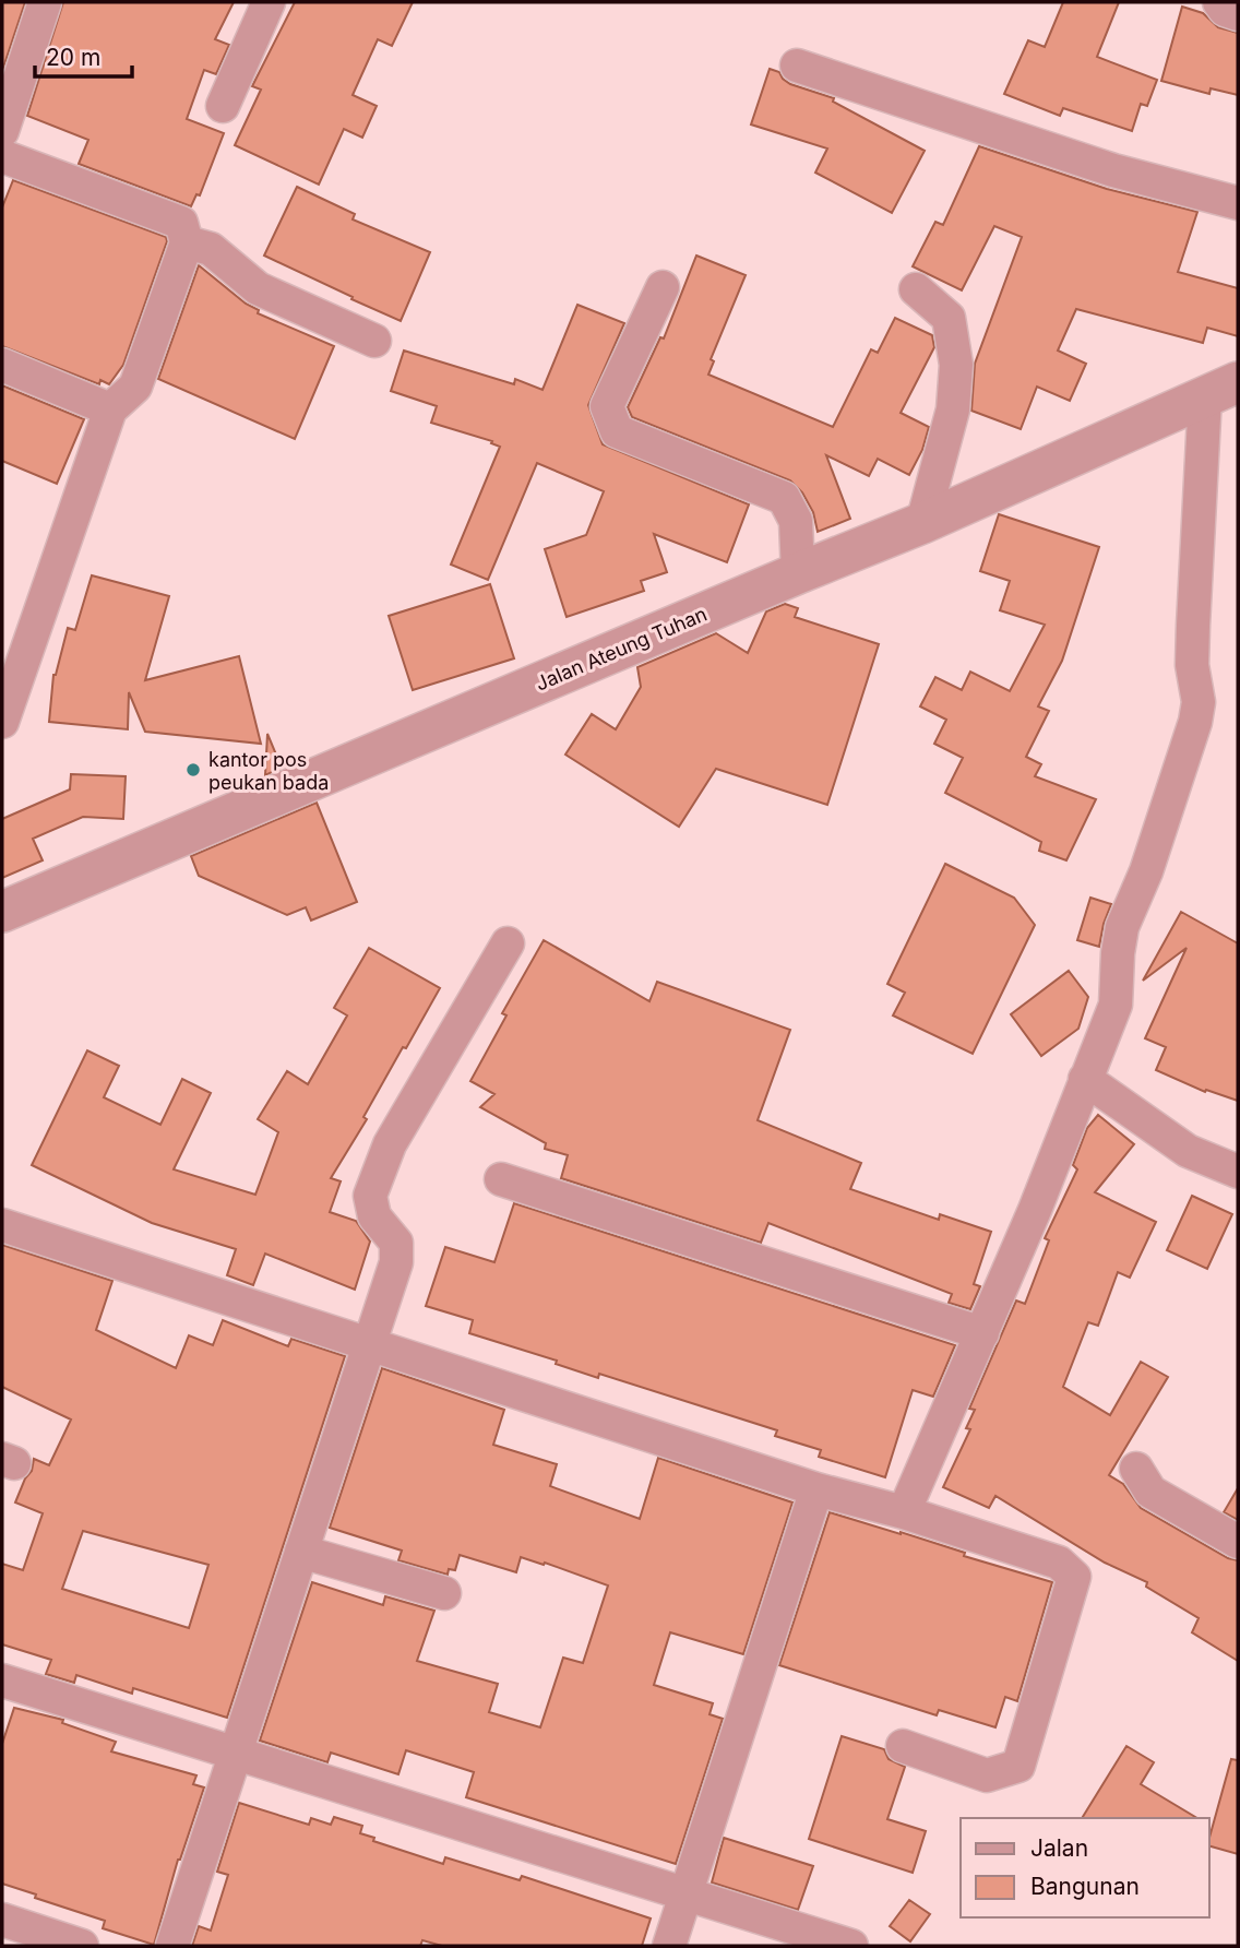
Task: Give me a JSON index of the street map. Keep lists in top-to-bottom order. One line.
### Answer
{"streets":{"street":["Jalan Ateung Tuhan"]},"places":["kantor pos peukan bada"],"legend":["Jalan","Bangunan"],"scale_bar":"20 m"}
